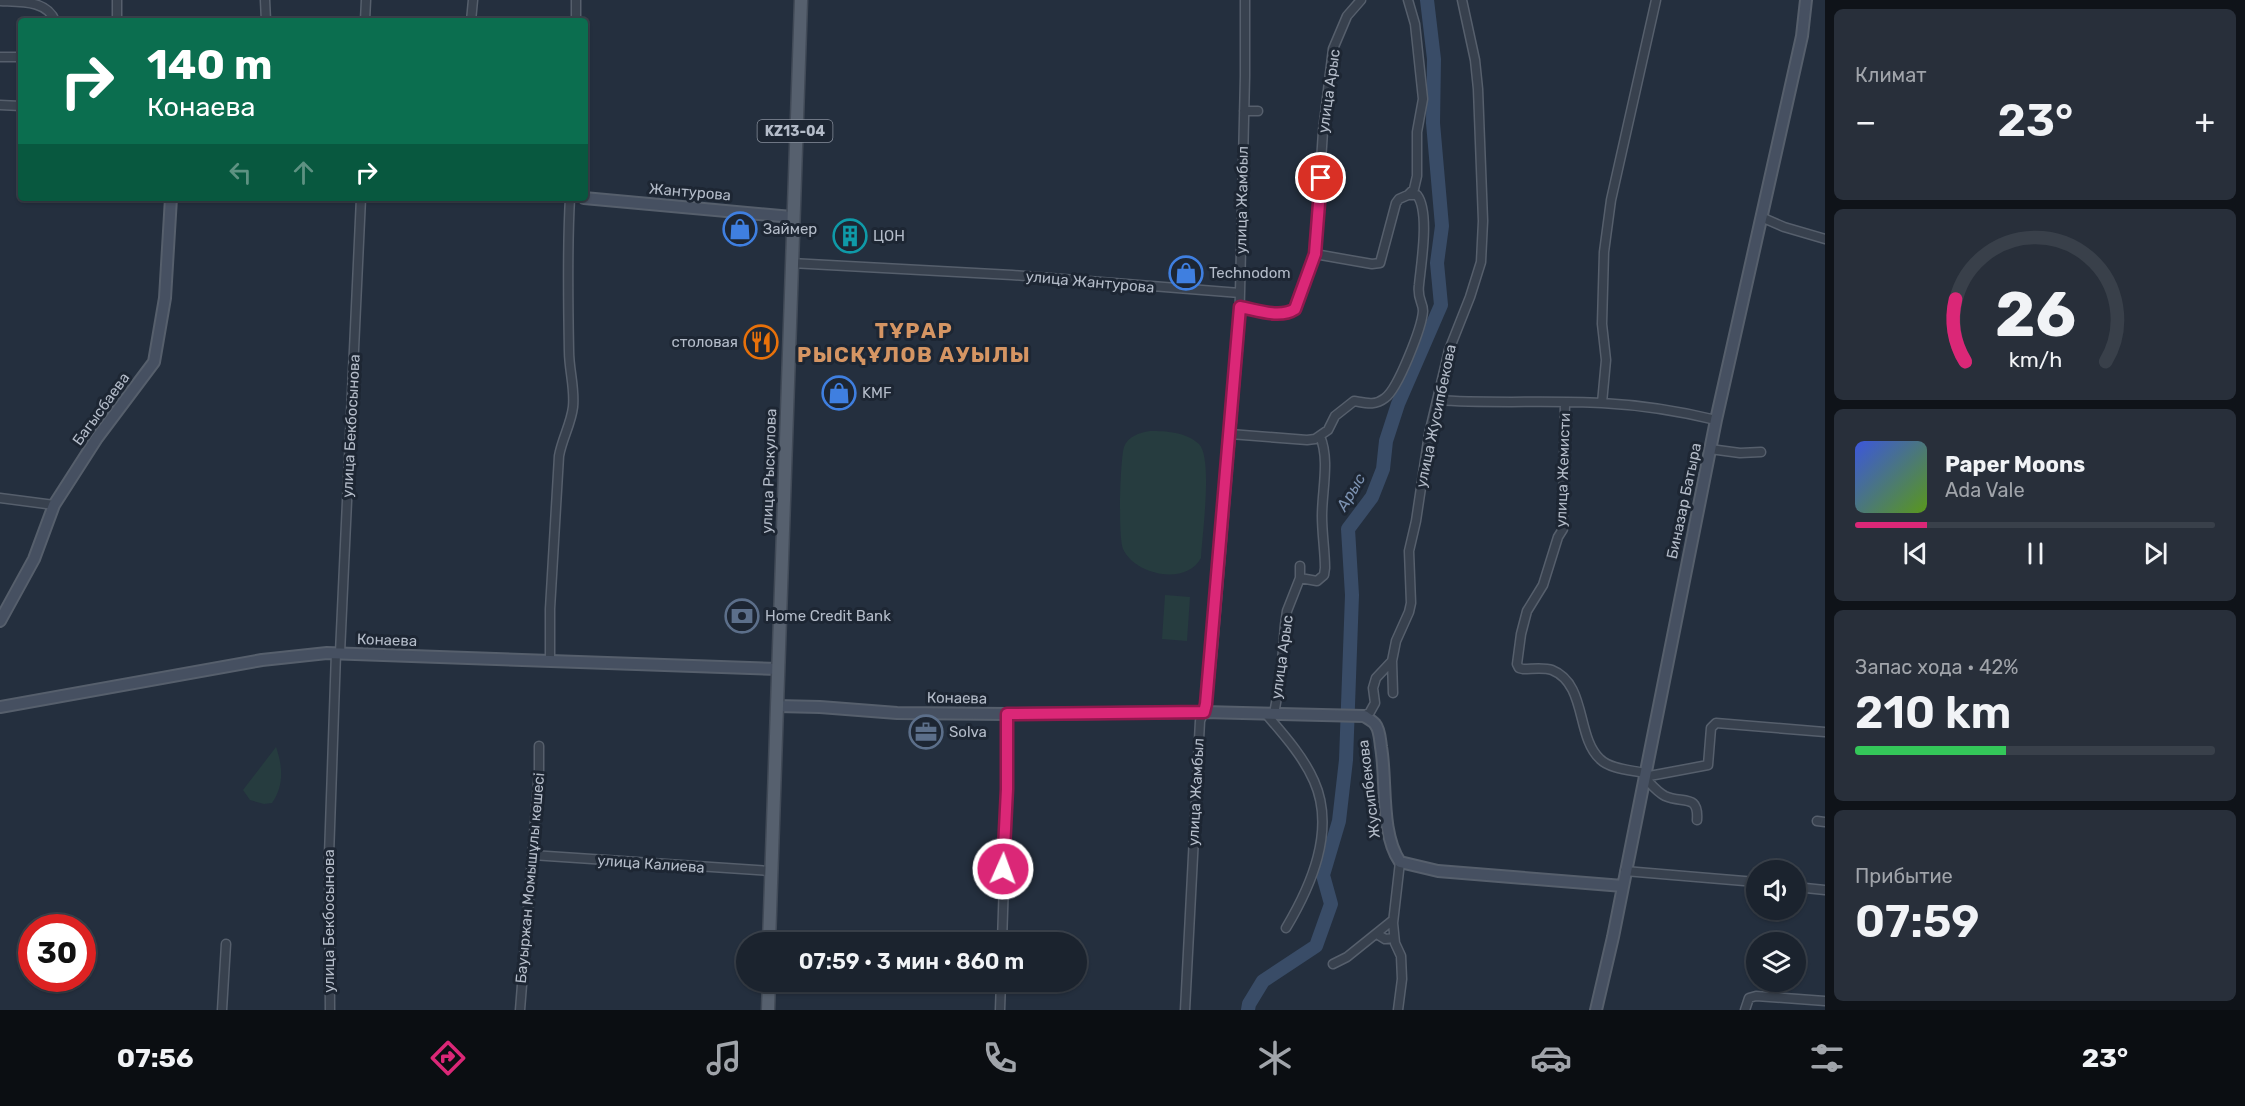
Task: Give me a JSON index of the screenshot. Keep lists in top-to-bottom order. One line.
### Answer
{"streets":{"main road":["KZ13-04","улица Рыскулова"],"street":["улица Арыс","Жантурова","улица Жамбыл","улица Жантурова","Багысбаева","улица Жусипбекова","улица Бекбосынова","улица Жемисти","Биназар Батыра","Конаева","Жусипбекова","улица Калиева","Бауыржан Момышұлы көшесі"]},"crossings":[["улица Арыс","улица Жамбыл"],["улица Арыс","Конаева"],["Жантурова","улица Рыскулова"],["улица Жамбыл","улица Жантурова"],["улица Жамбыл","Конаева"],["улица Жантурова","улица Рыскулова"],["улица Жусипбекова","Конаева"],["улица Жусипбекова","Жусипбекова"],["улица Бекбосынова","Конаева"],["улица Жемисти","Биназар Батыра"],["улица Рыскулова","Конаева"],["улица Рыскулова","улица Калиева"],["Конаева","Жусипбекова"],["улица Калиева","Бауыржан Момышұлы көшесі"]],"districts":["ТҰРАР РЫСҚҰЛОВ АУЫЛЫ"],"water":["Арыс"],"places":{"shop":["Займер","Technodom","KMF"],"building":["ЦОН"],"restaurant":["столовая"],"bank":["Home Credit Bank"],"office":["Solva"]},"page":{"tile":["Климат",["Запас хода · 42%","210 km"],["Прибытие","07:59"]],"turn":["140 m","Конаева"],"heat":["−","23°","+"],"song":["Paper Moons","Ada Vale"],"limit":"30","trip":"07:59 · 3 мин · 860 m","tabs":["07:56","23°"],"gauge":["26","km/h"]}}
